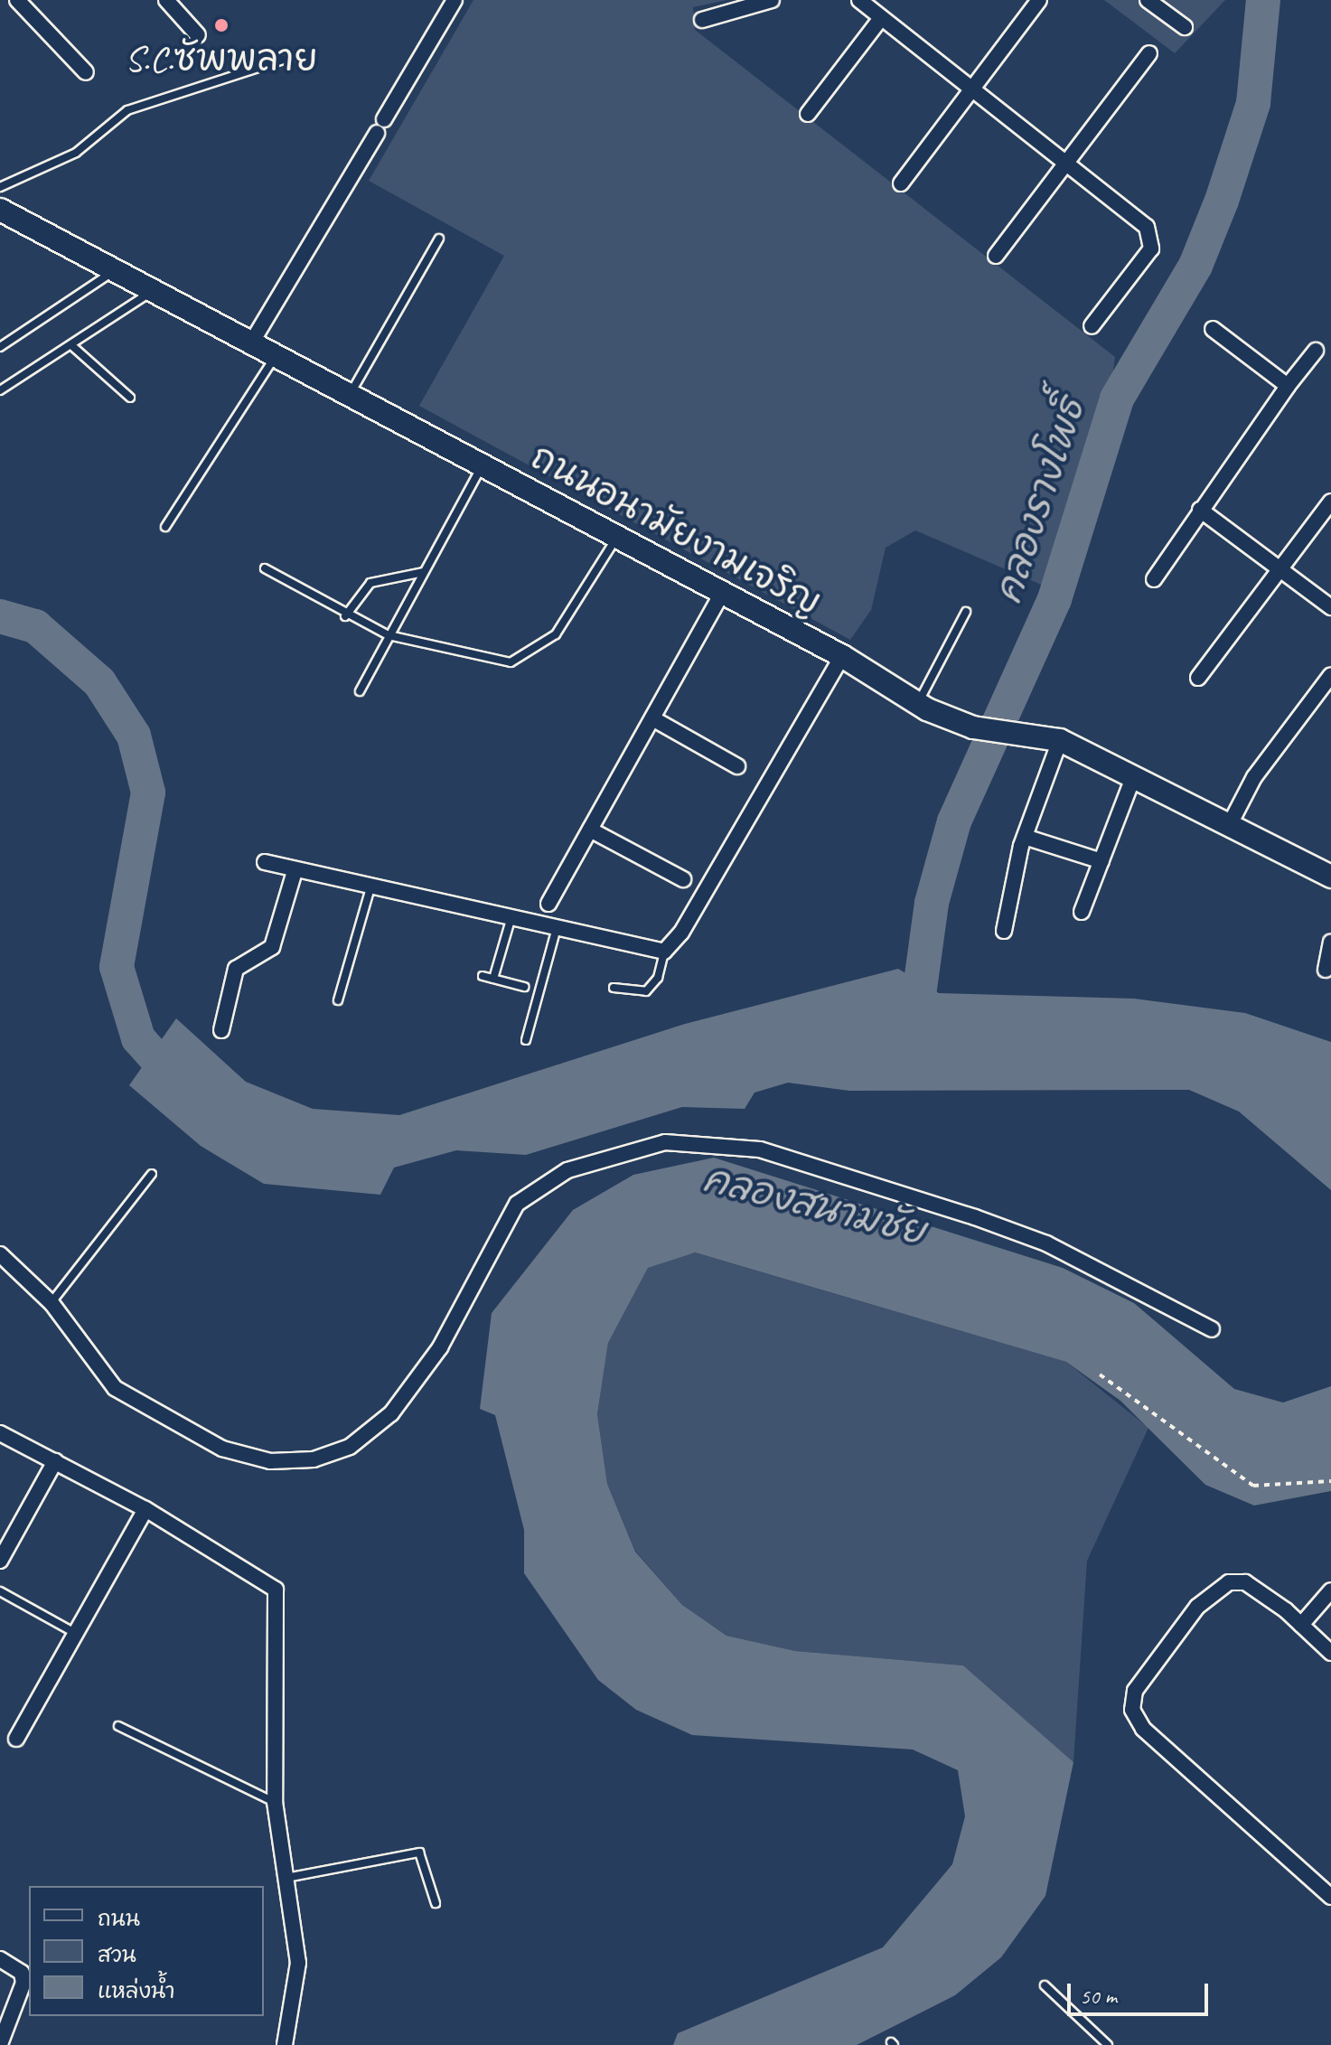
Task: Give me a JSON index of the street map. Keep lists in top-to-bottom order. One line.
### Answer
{"streets":{"street":["ถนนอนามัยงามเจริญ"]},"water":["คลองรางโพธิ์","คลองสนามชัย"],"places":["S.C.ซัพพลาย"],"legend":["ถนน","สวน","แหล่งน้ำ"],"scale_bar":"50 m"}
